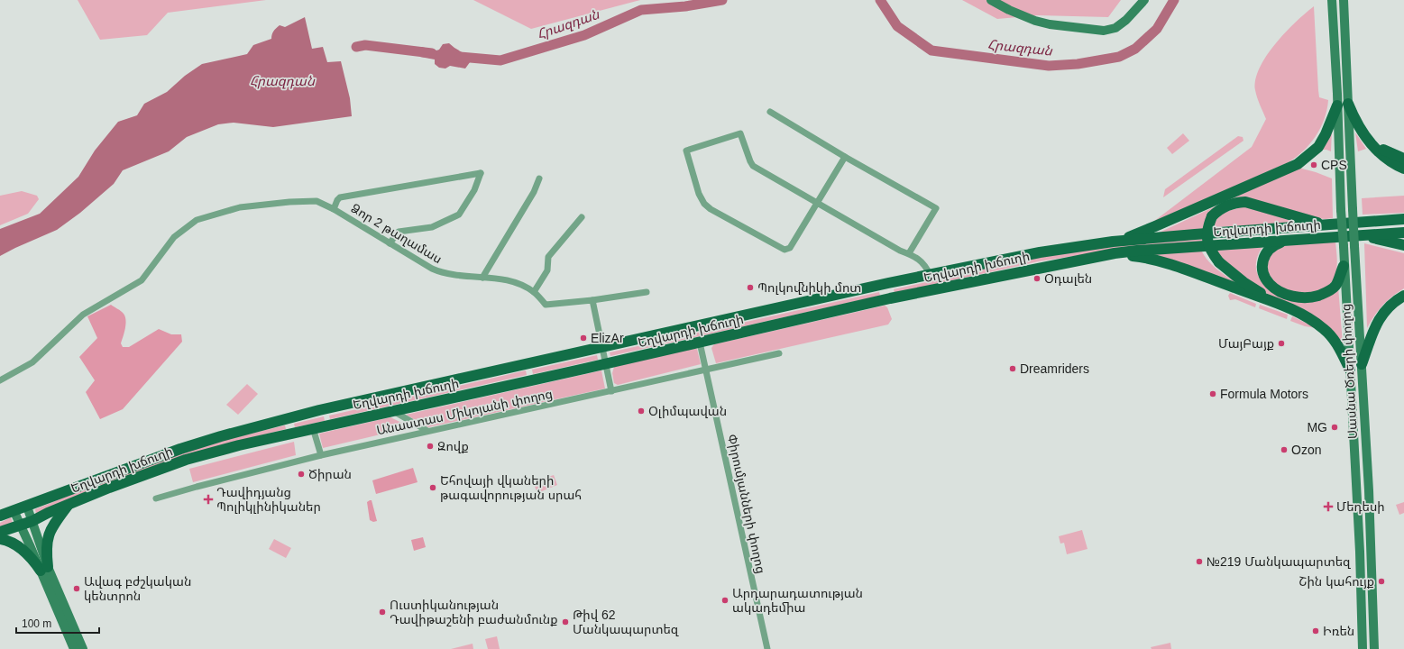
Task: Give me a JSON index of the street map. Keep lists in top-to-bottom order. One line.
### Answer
{"streets":{"main road":["Եղվարդի խճուղի","Սասնա Ծռերի փողոց"],"street":["Ձոր 2 թաղամաս","Անաստաս Միկոյանի փողոց","Փիրումյանների փողոց"]},"crossings":[["Եղվարդի խճուղի","Փիրումյանների փողոց"],["Անաստաս Միկոյանի փողոց","Փիրումյանների փողոց"]],"water":["Հրազդան"],"places":{"other":["CPS","Օդալեն","Պոլկովնիկի մոտ","ElizAr","ՄայԲայք","Dreamriders","Formula Motors","Օլիմպավան","MG","Զովք","Ozon","Ծիրան","Եհովայի վկաների թագավորության սրահ","№219 Մանկապարտեզ","Շին կահույք","Ավագ բժշկական կենտրոն","Արդարադատության ակադեմիա","Ուստիկանության Դավիթաշենի բաժանմունք","Թիվ 62 Մանկապարտեզ","Իռեն"],"health":["Դավիդյանց Պոլիկլինիկաներ","Մեդեսի"]},"scale_bar":"100 m"}
